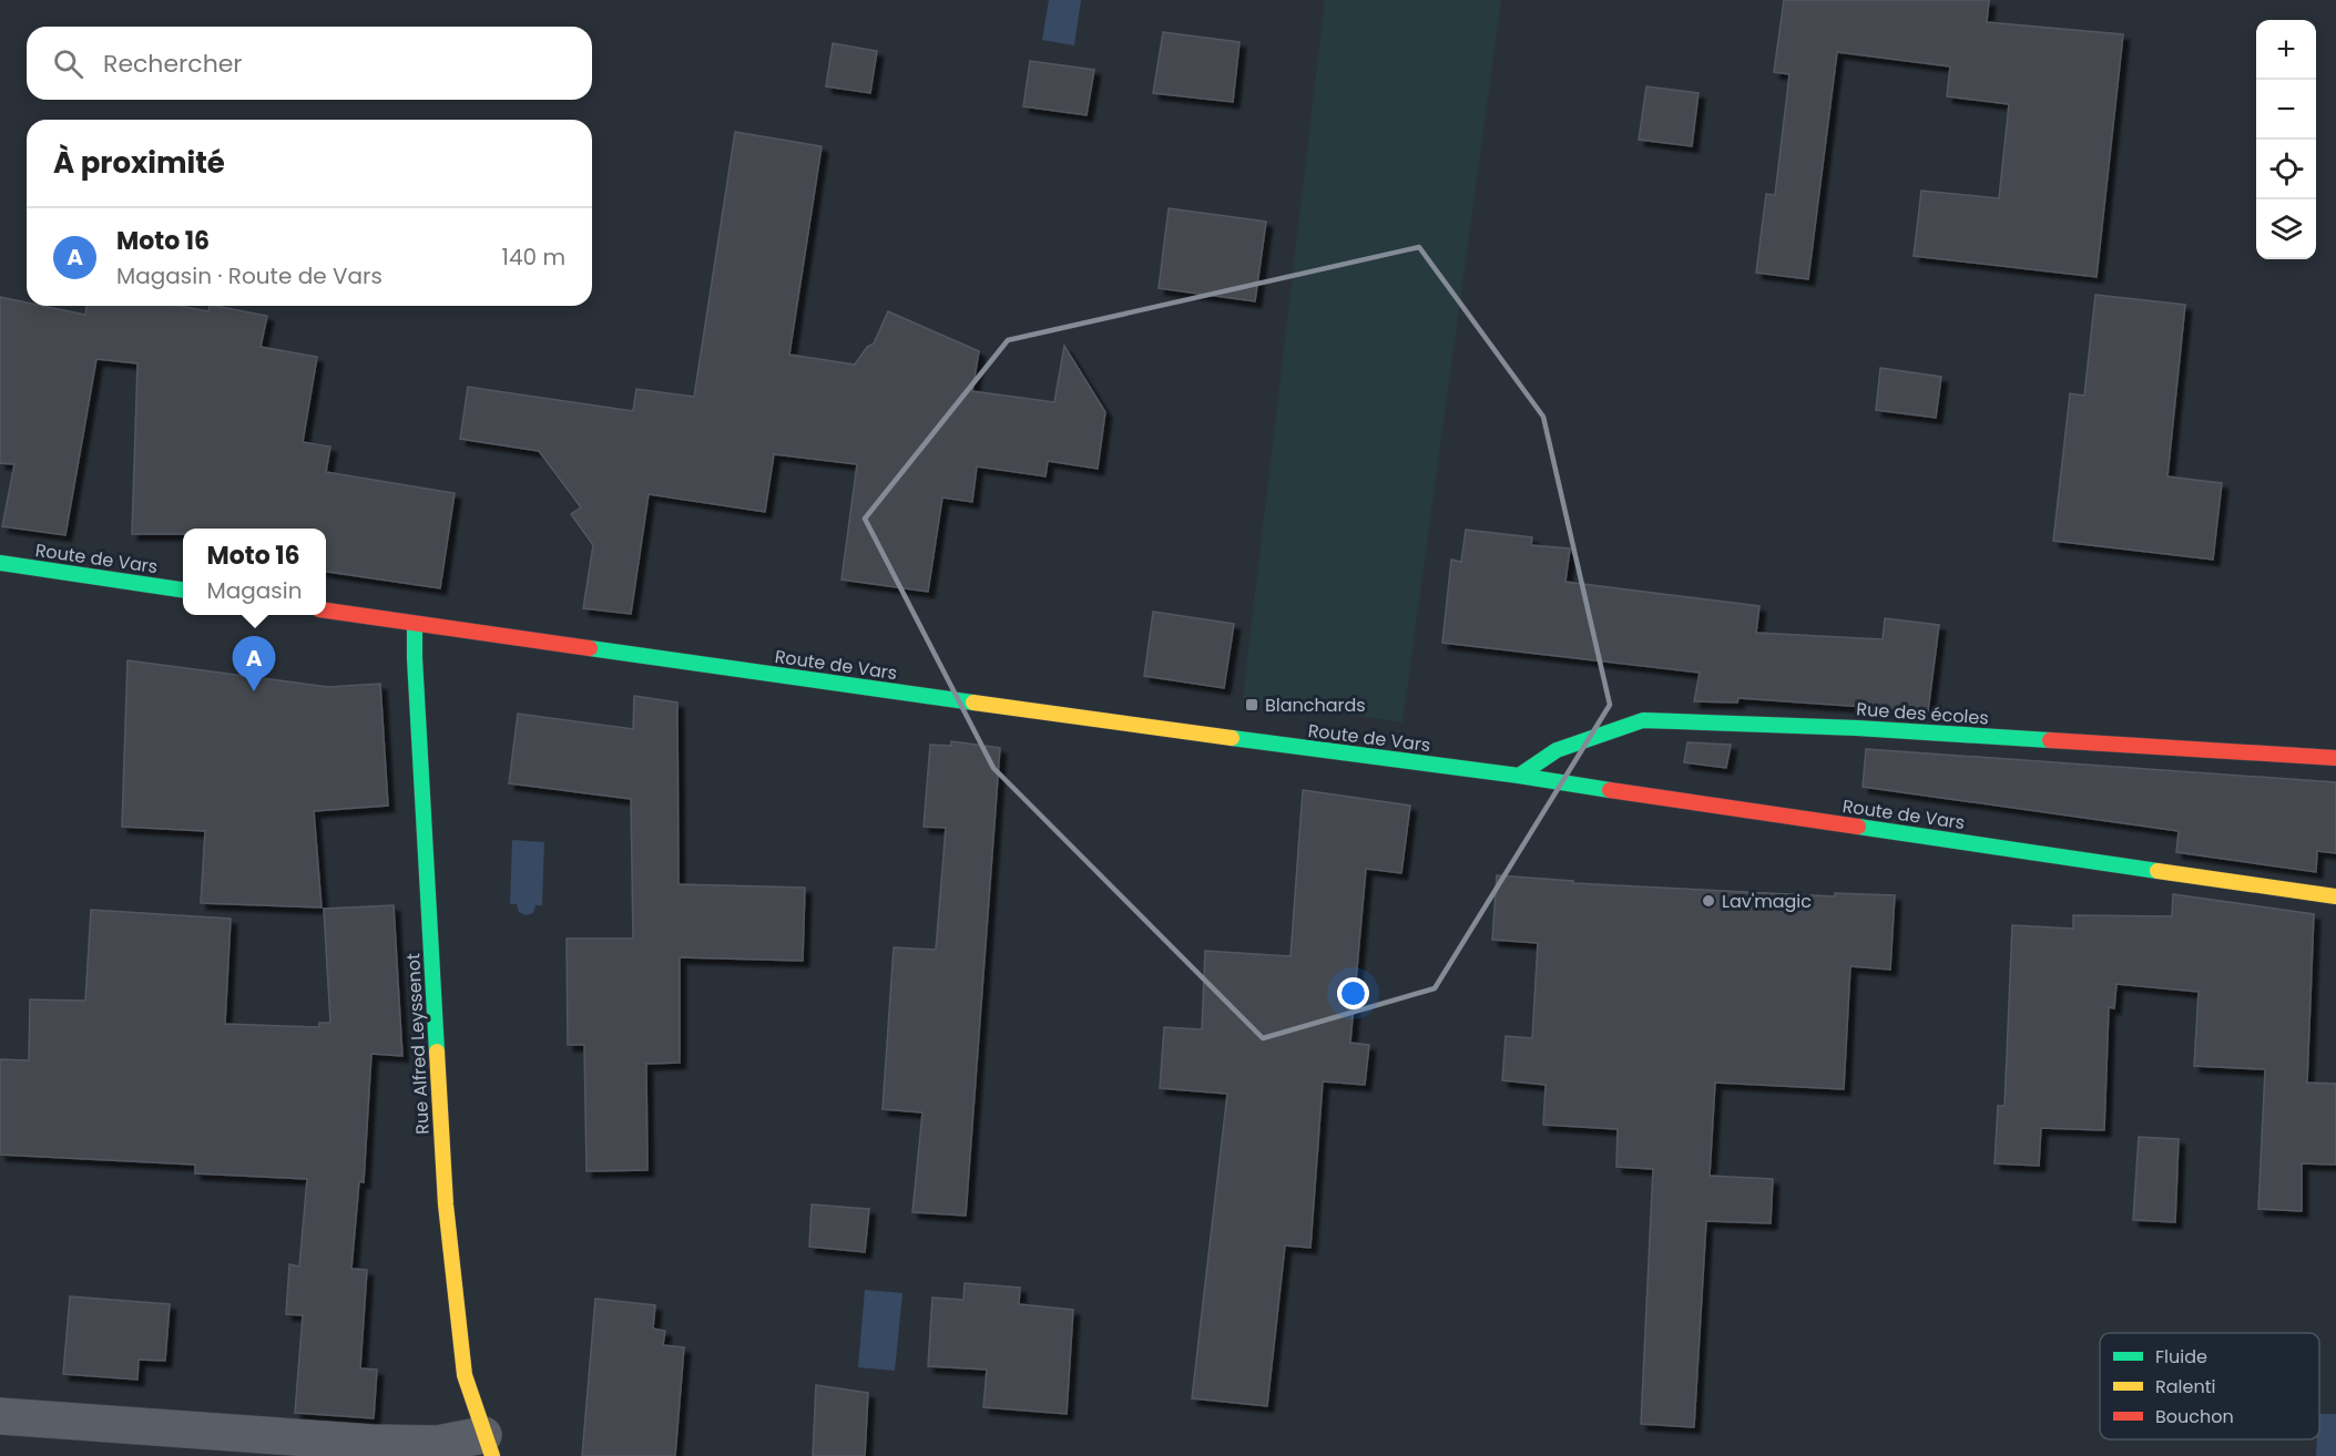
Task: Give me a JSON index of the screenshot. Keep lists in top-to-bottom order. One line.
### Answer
{"streets":{"main road":["Route de Vars","Rue des écoles","Rue Alfred Leyssenot"]},"crossings":[["Route de Vars","Rue des écoles"],["Route de Vars","Rue Alfred Leyssenot"]],"places":{"transit":["Blanchards"],"other":["Lav'magic"]},"legend":["Fluide","Ralenti","Bouchon"],"page":{"map_buttons":["+","−"],"search":"Rechercher","heading":"À proximité","list":[{"mark":"A","name":"Moto 16","note":"Magasin · Route de Vars","value":"140 m"}],"popup":["Moto 16","Magasin"],"pins":"A"}}
